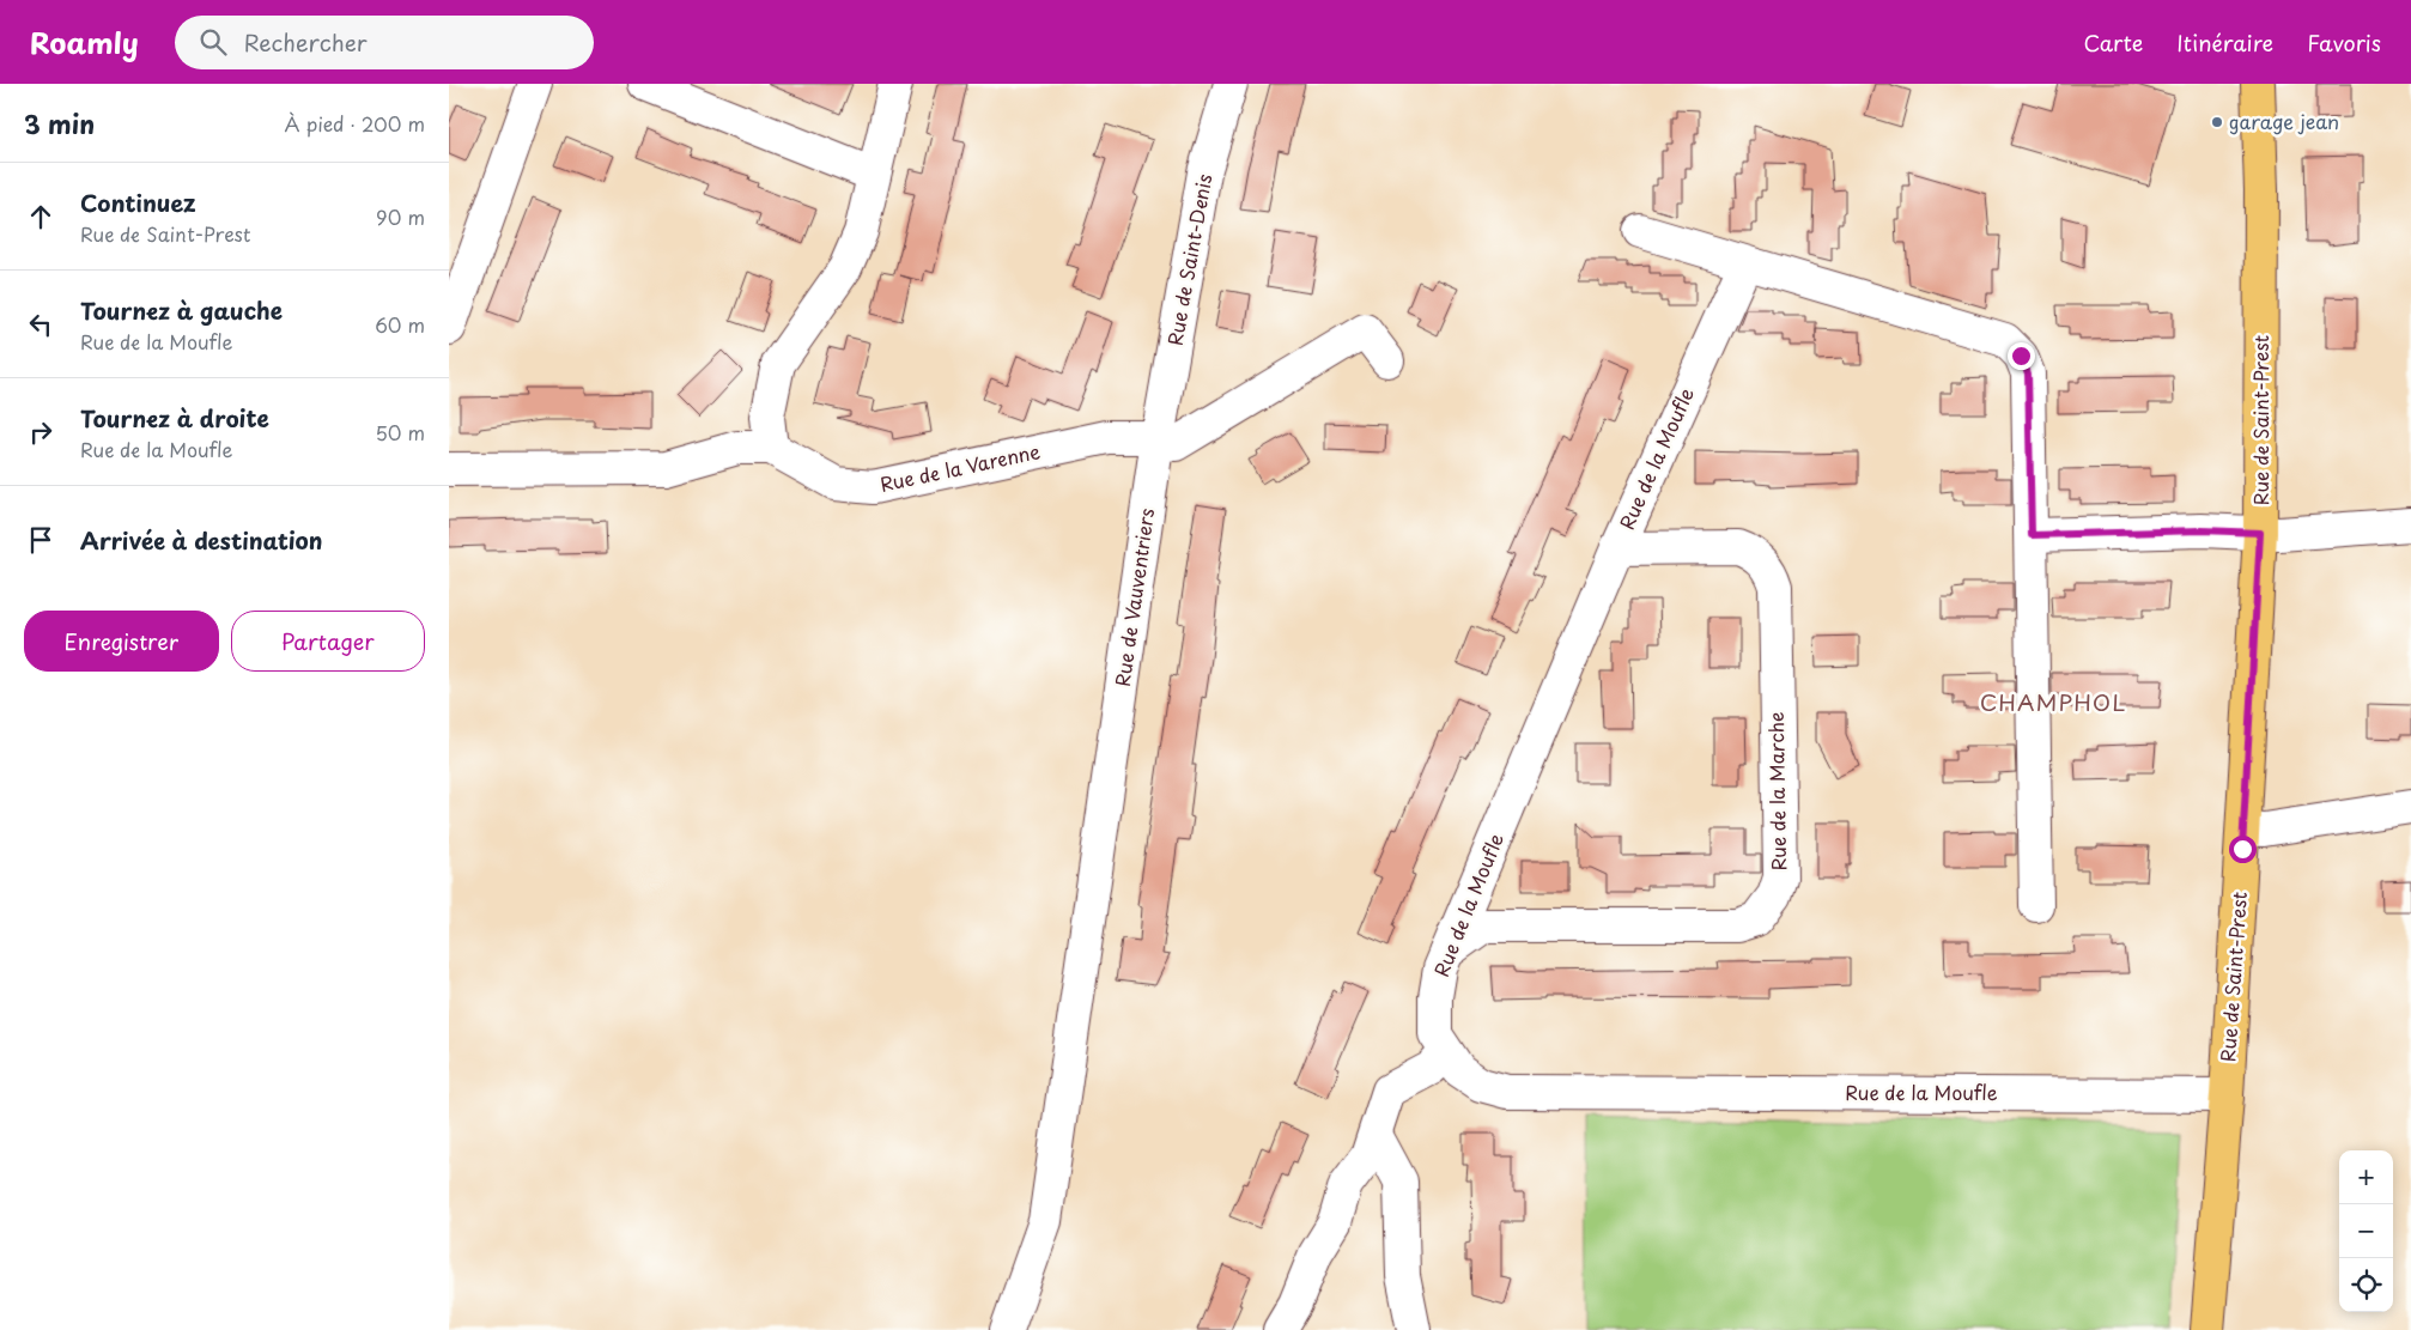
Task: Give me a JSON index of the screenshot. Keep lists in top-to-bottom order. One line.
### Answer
{"streets":{"main road":["Rue de Saint-Prest"],"street":["Rue de Saint-Denis","Rue de la Moufle","Rue de la Varenne","Rue de Vauventriers","Rue de la Marche"]},"crossings":[["Rue de Saint-Denis","Rue de la Varenne"],["Rue de Saint-Denis","Rue de Vauventriers"],["Rue de Saint-Prest","Rue de la Moufle"],["Rue de la Moufle","Rue de la Marche"],["Rue de la Varenne","Rue de Vauventriers"]],"districts":["CHAMPHOL"],"places":["garage jean"],"page":{"header":"Roamly","search":"Rechercher","nav":["Carte","Itinéraire","Favoris"],"heading":["3 min","À pied · 200 m"],"list":[["Continuez","Rue de Saint-Prest","90 m"],["Tournez à gauche","Rue de la Moufle","60 m"],["Tournez à droite","Rue de la Moufle","50 m"],"Arrivée à destination"],"buttons":["Enregistrer","Partager"],"map_buttons":["+","−"]}}
